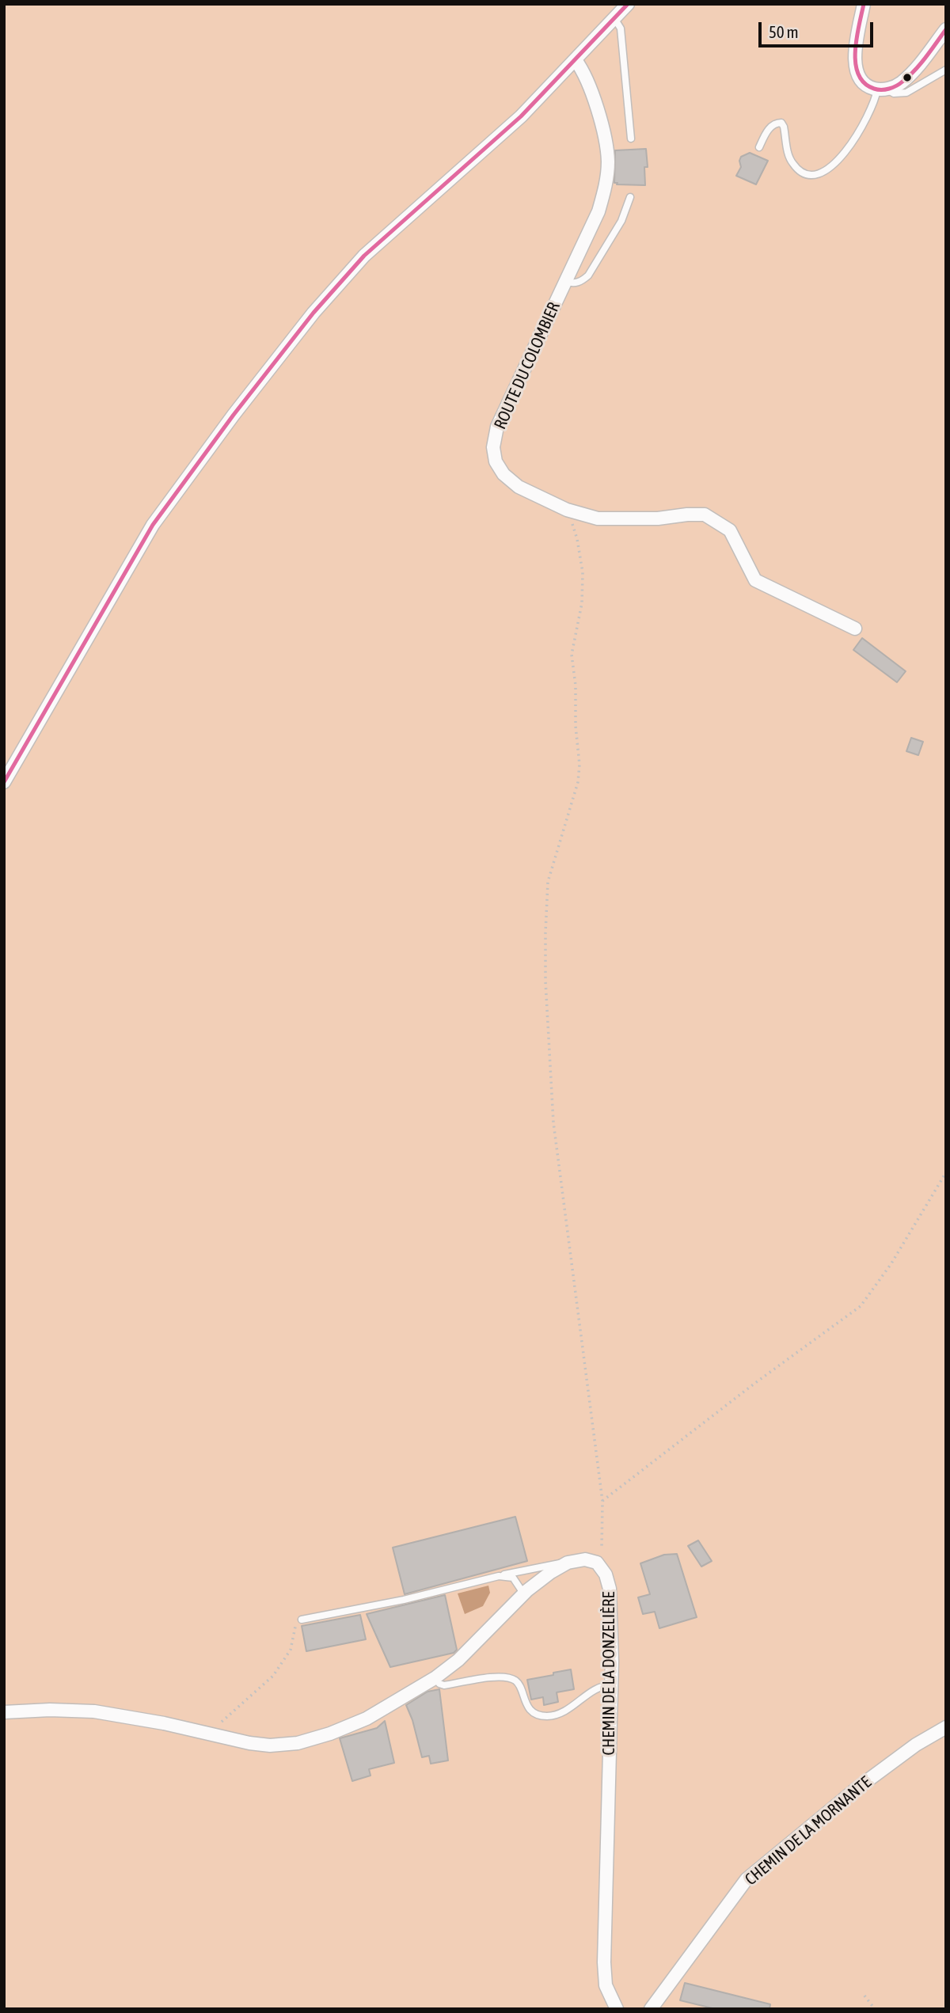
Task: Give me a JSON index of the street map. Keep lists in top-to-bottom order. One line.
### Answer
{"streets":{"street":["ROUTE DU COLOMBIER","CHEMIN DE LA DONZELIÈRE","CHEMIN DE LA MORNANTE"]},"scale_bar":"50 m"}
